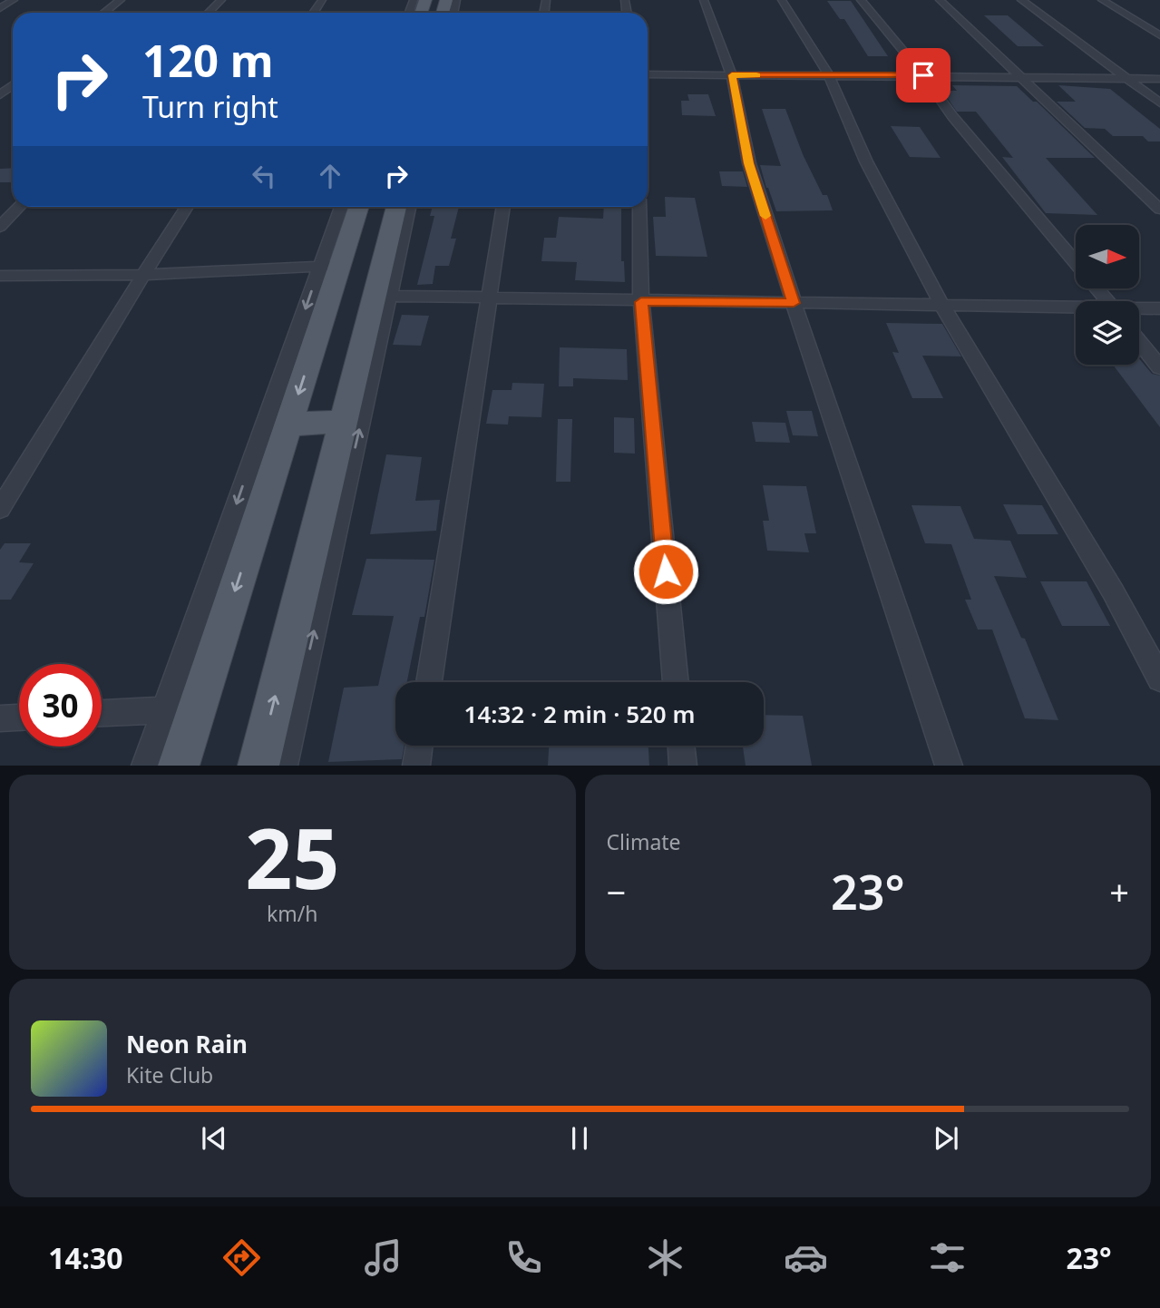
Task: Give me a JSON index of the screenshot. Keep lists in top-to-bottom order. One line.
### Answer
{"north":"right","page":{"turn":["120 m","Turn right"],"limit":"30","trip":"14:32 · 2 min · 520 m","tile":[["25","km/h"],"Climate"],"heat":["−","23°","+"],"song":["Neon Rain","Kite Club"],"tabs":["14:30","23°"]}}
